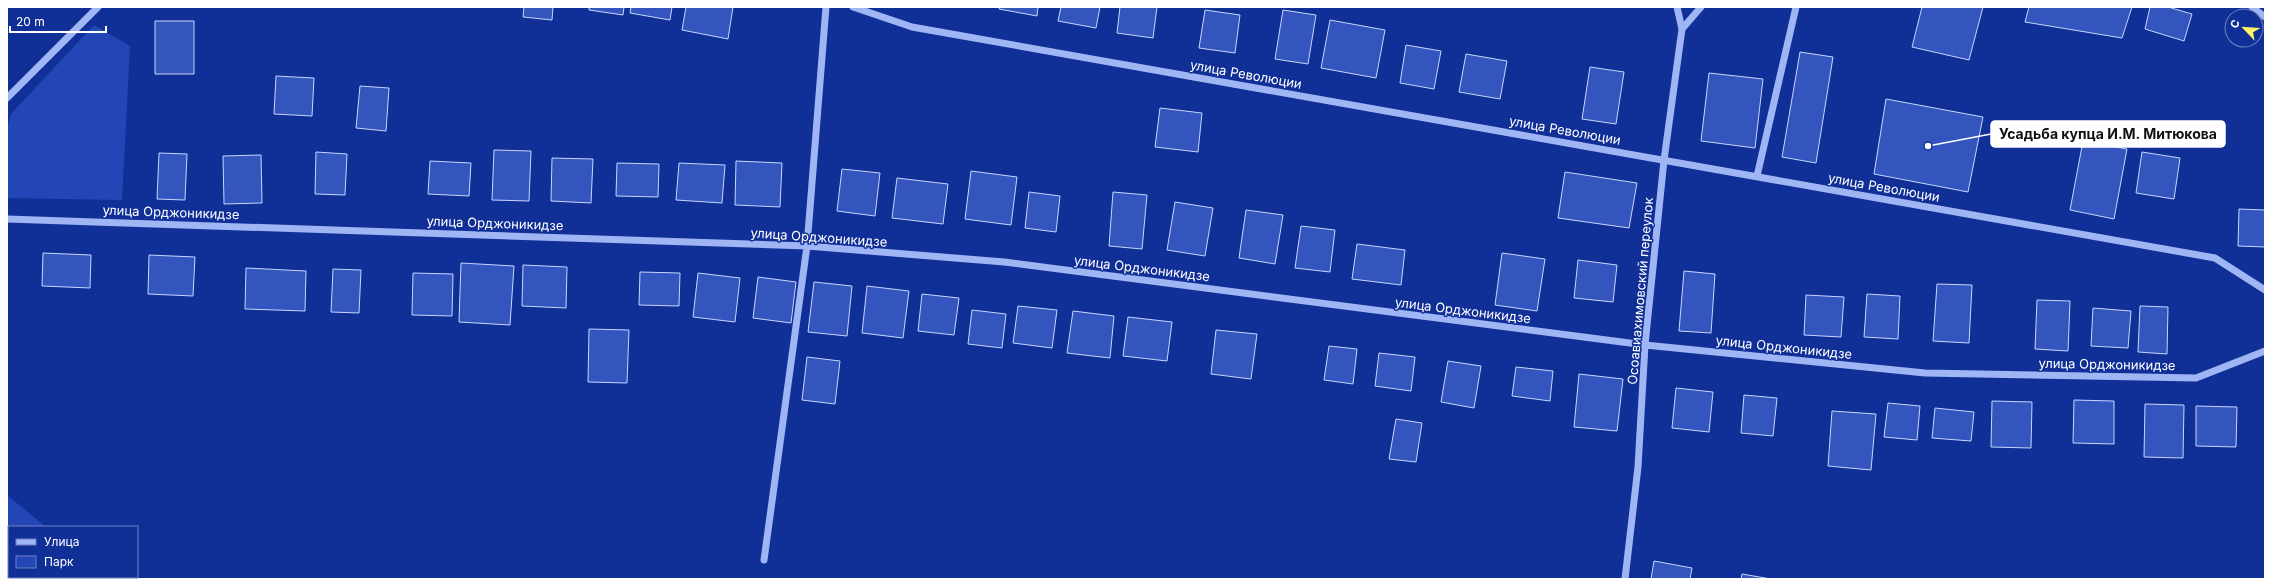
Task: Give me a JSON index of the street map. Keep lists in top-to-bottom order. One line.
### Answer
{"streets":{"street":["улица Революции","улица Орджоникидзе","Осоавиахимовский переулок"]},"crossings":[["улица Революции","Осоавиахимовский переулок"],["улица Орджоникидзе","Осоавиахимовский переулок"]],"places":["Усадьба купца И.М. Митюкова"],"legend":["Улица","Парк"],"scale_bar":"20 m","north":"top left"}
